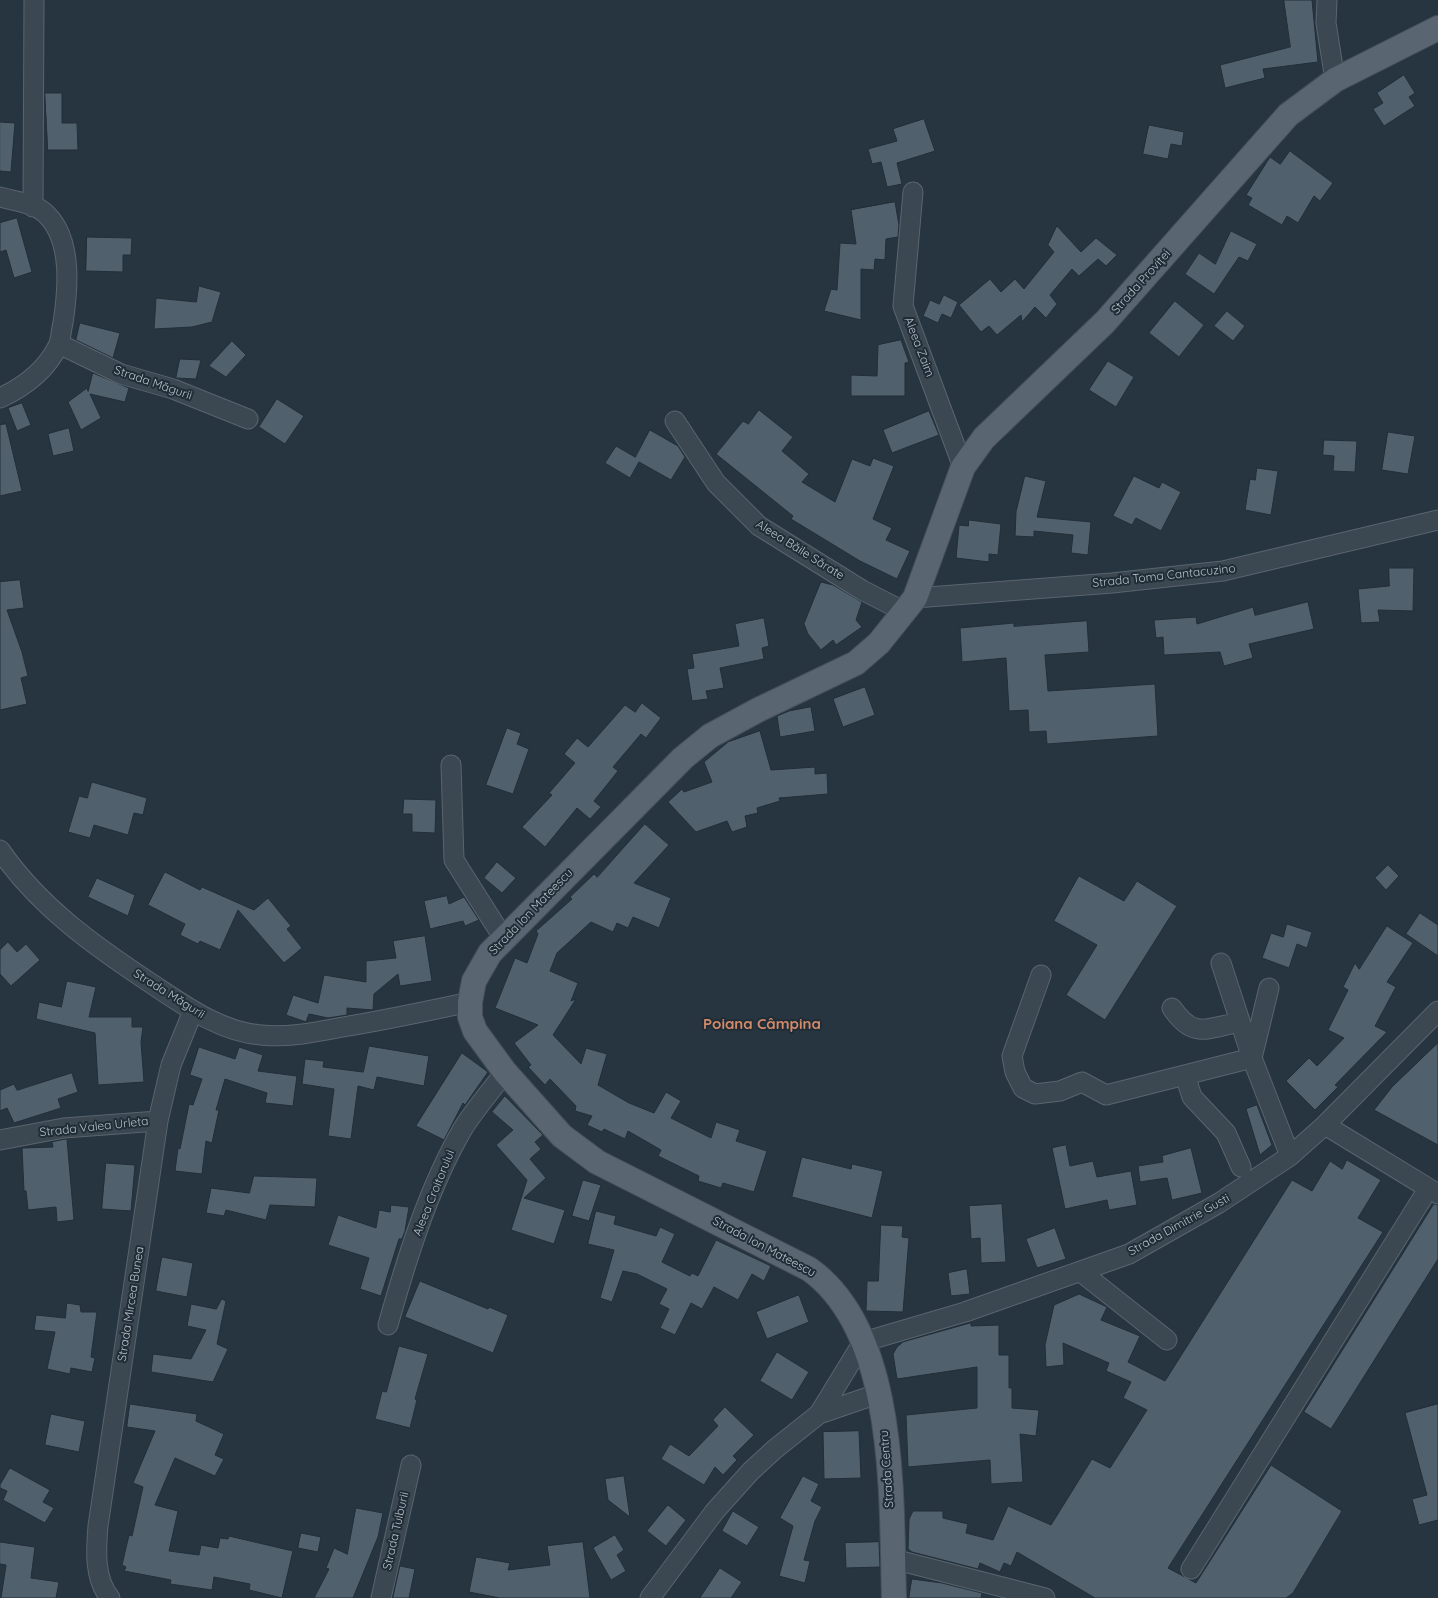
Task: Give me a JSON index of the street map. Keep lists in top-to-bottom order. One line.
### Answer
{"streets":{"main road":["Strada Proviței","Strada Ion Mateescu","Strada Centru"],"street":["Aleea Zaim","Strada Măgurii","Aleea Băile Sărate","Strada Toma Cantacuzino","Strada Valea Urleta","Aleea Croitorului","Strada Dimitrie Gusti","Strada Mircea Bunea","Strada Tulburii"]},"crossings":[["Strada Proviței","Aleea Zaim"],["Strada Proviței","Aleea Băile Sărate"],["Strada Proviței","Strada Toma Cantacuzino"],["Strada Proviței","Strada Ion Mateescu"],["Strada Măgurii","Strada Ion Mateescu"],["Strada Măgurii","Strada Mircea Bunea"],["Aleea Băile Sărate","Strada Toma Cantacuzino"],["Aleea Băile Sărate","Strada Ion Mateescu"],["Strada Toma Cantacuzino","Strada Ion Mateescu"],["Strada Ion Mateescu","Aleea Croitorului"],["Strada Ion Mateescu","Strada Dimitrie Gusti"],["Strada Ion Mateescu","Strada Centru"],["Strada Valea Urleta","Strada Mircea Bunea"],["Strada Dimitrie Gusti","Strada Centru"]],"districts":["Poiana Câmpina"]}
